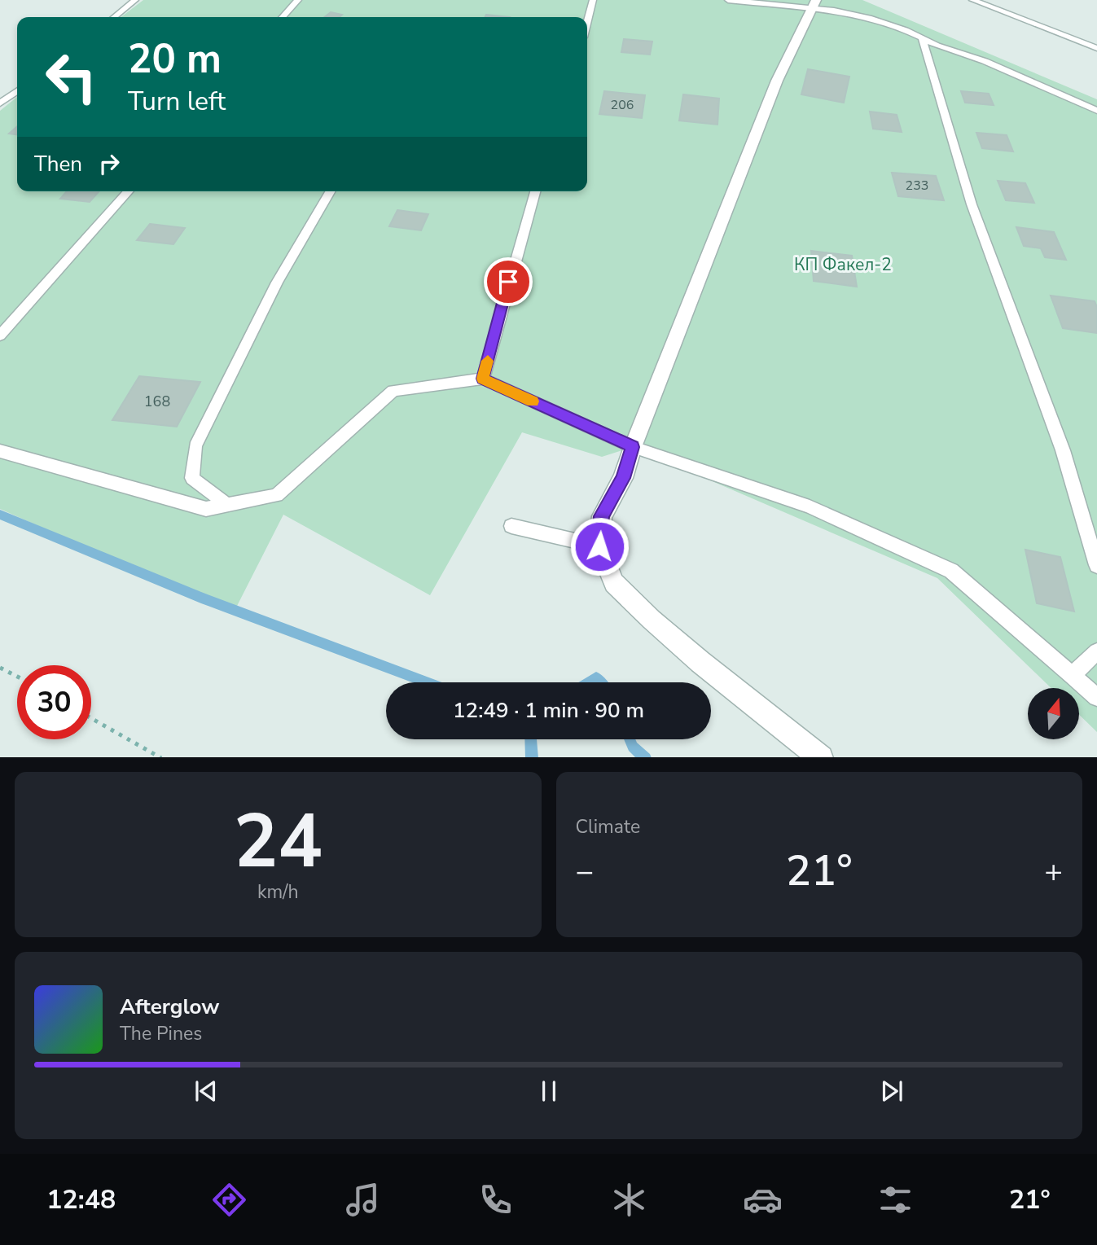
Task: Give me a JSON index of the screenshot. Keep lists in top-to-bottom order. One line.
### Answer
{"parks":["КП Факел-2"],"house_numbers":["206","233","168"],"north":"top","page":{"turn":["20 m","Turn left"],"then":"Then","limit":"30","trip":"12:49 · 1 min · 90 m","tile":[["24","km/h"],"Climate"],"heat":["−","21°","+"],"song":["Afterglow","The Pines"],"tabs":["12:48","21°"]}}
